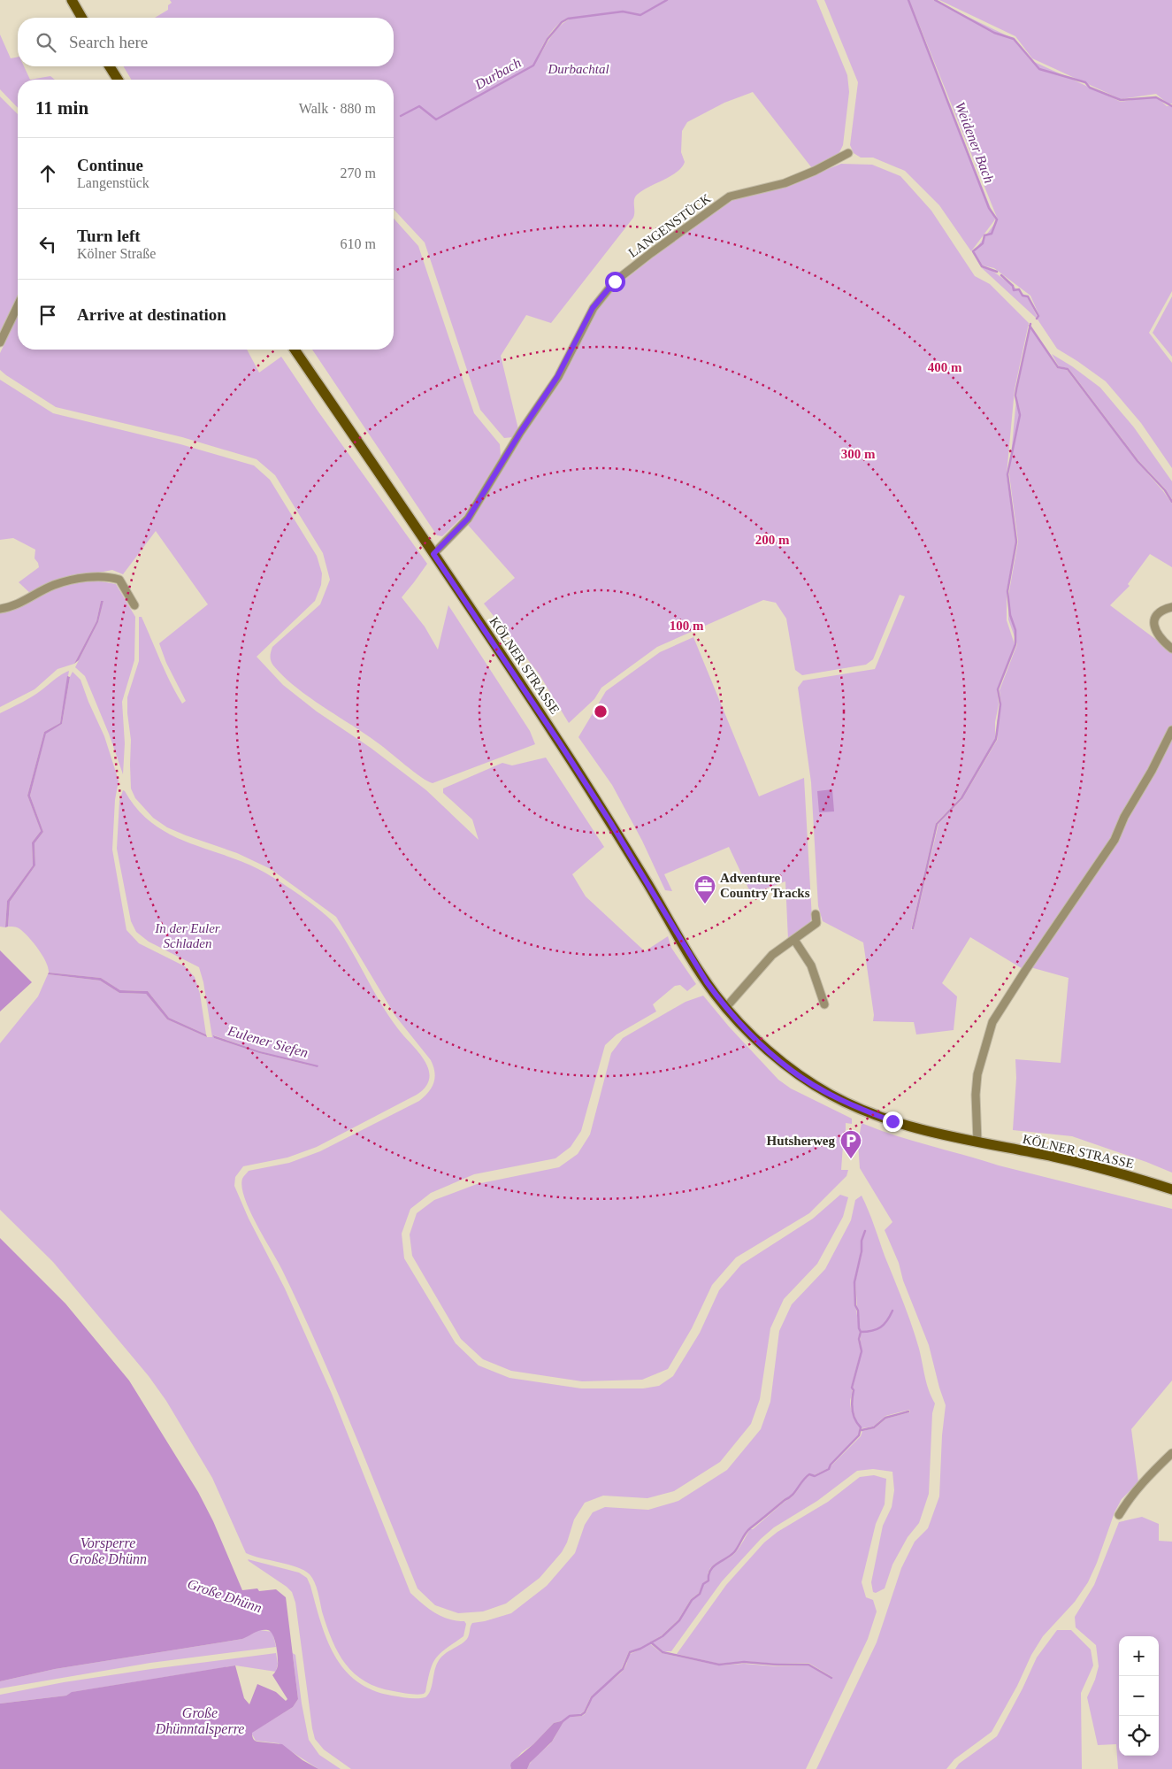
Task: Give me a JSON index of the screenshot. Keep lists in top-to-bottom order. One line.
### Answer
{"streets":{"main road":["KÖLNER STRASSE"],"street":["LANGENSTÜCK"]},"crossings":[["LANGENSTÜCK","KÖLNER STRASSE"]],"water":["Durbach","Weidener Bach","Eulener Siefen","Vorsperre Große Dhünn","Große Dhünn","Große Dhünntalsperre"],"parks":["Durbachtal","In der Euler Schladen"],"places":{"office":["Adventure Country Tracks"],"parking":["Hutsherweg"]},"page":{"search":"Search here","heading":["11 min","Walk · 880 m"],"list":[["Continue","Langenstück","270 m"],["Turn left","Kölner Straße","610 m"],"Arrive at destination"],"map_buttons":["+","−"]},"rings":["400 m","300 m","200 m","100 m"]}
